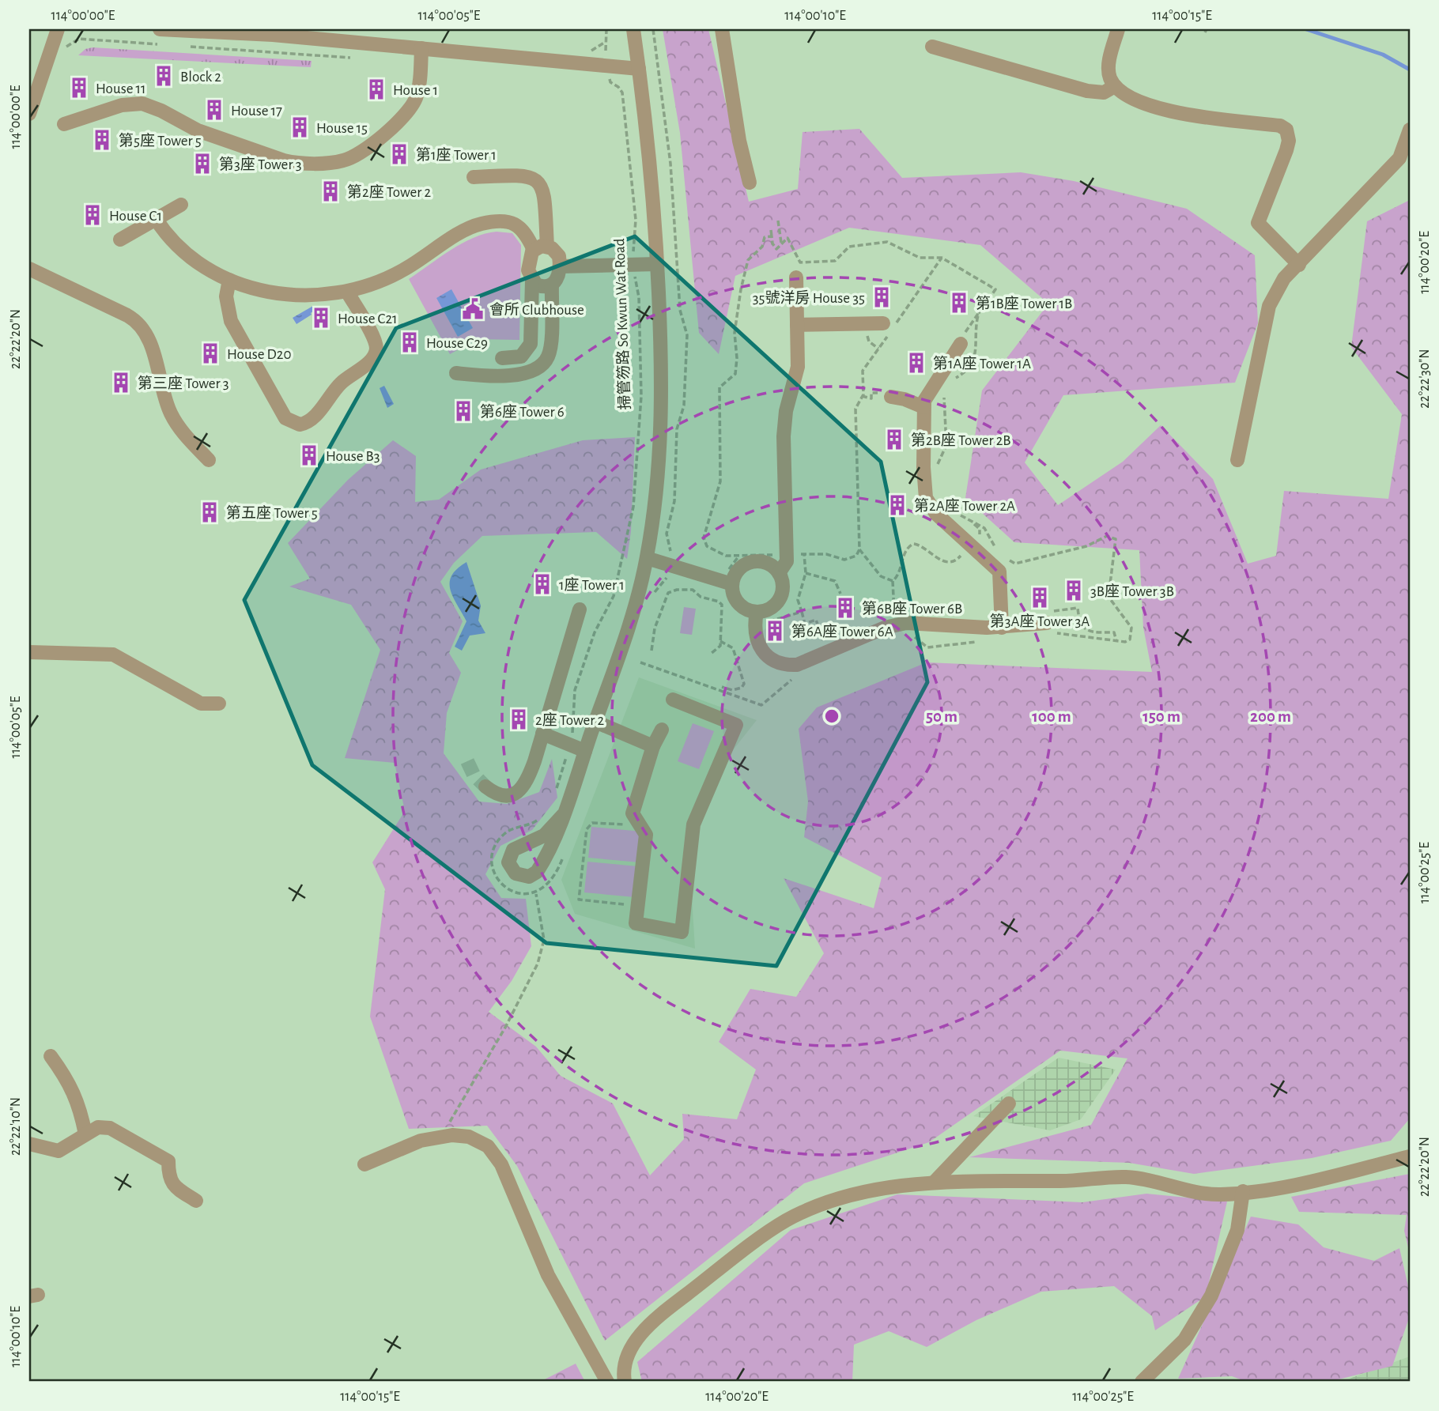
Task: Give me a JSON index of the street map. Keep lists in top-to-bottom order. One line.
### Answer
{"streets":{"path":["掃管笏路 So Kwun Wat Road"]},"places":{"building":["Block 2","House 11","House 1","House 17","House 15","第5座 Tower 5","第1座 Tower 1","第3座 Tower 3","第2座 Tower 2","House C1","35號洋房 House 35","第1B座 Tower 1B","House C21","House C29","House D20","第1A座 Tower 1A","第三座 Tower 3","第6座 Tower 6","第2B座 Tower 2B","House B3","第2A座 Tower 2A","第五座 Tower 5","1座 Tower 1","3B座 Tower 3B","第3A座 Tower 3A","第6B座 Tower 6B","第6A座 Tower 6A","2座 Tower 2"],"public building":["會所 Clubhouse"]},"coordinates":["114°00'00\"E","114°00'05\"E","114°00'10\"E","114°00'15\"E","114°00'20\"E","22°22'20\"N","22°22'30\"N","114°00'25\"E","22°22'10\"N"],"rings":["50 m","100 m","150 m","200 m"]}
